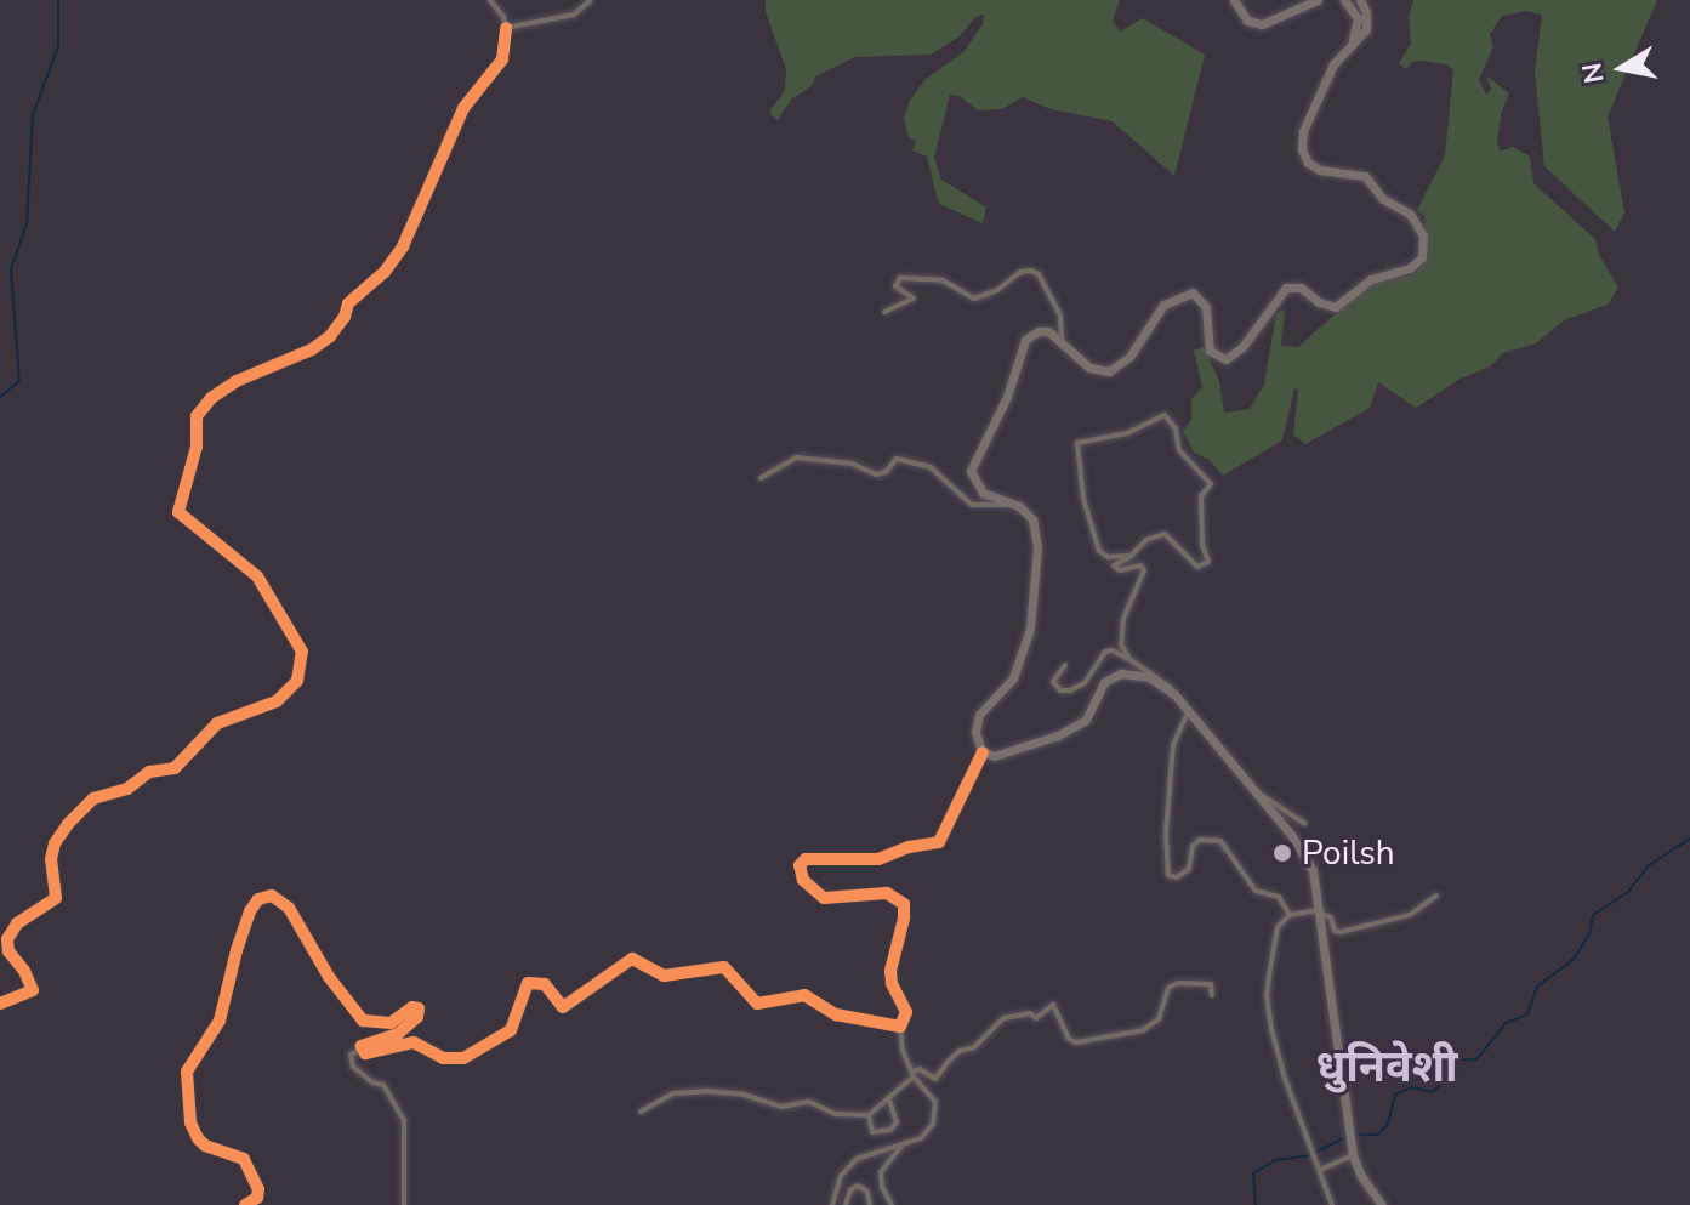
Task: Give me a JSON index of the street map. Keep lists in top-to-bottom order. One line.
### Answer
{"districts":["धुनिवेशी"],"places":["Poilsh"],"north":"left"}
